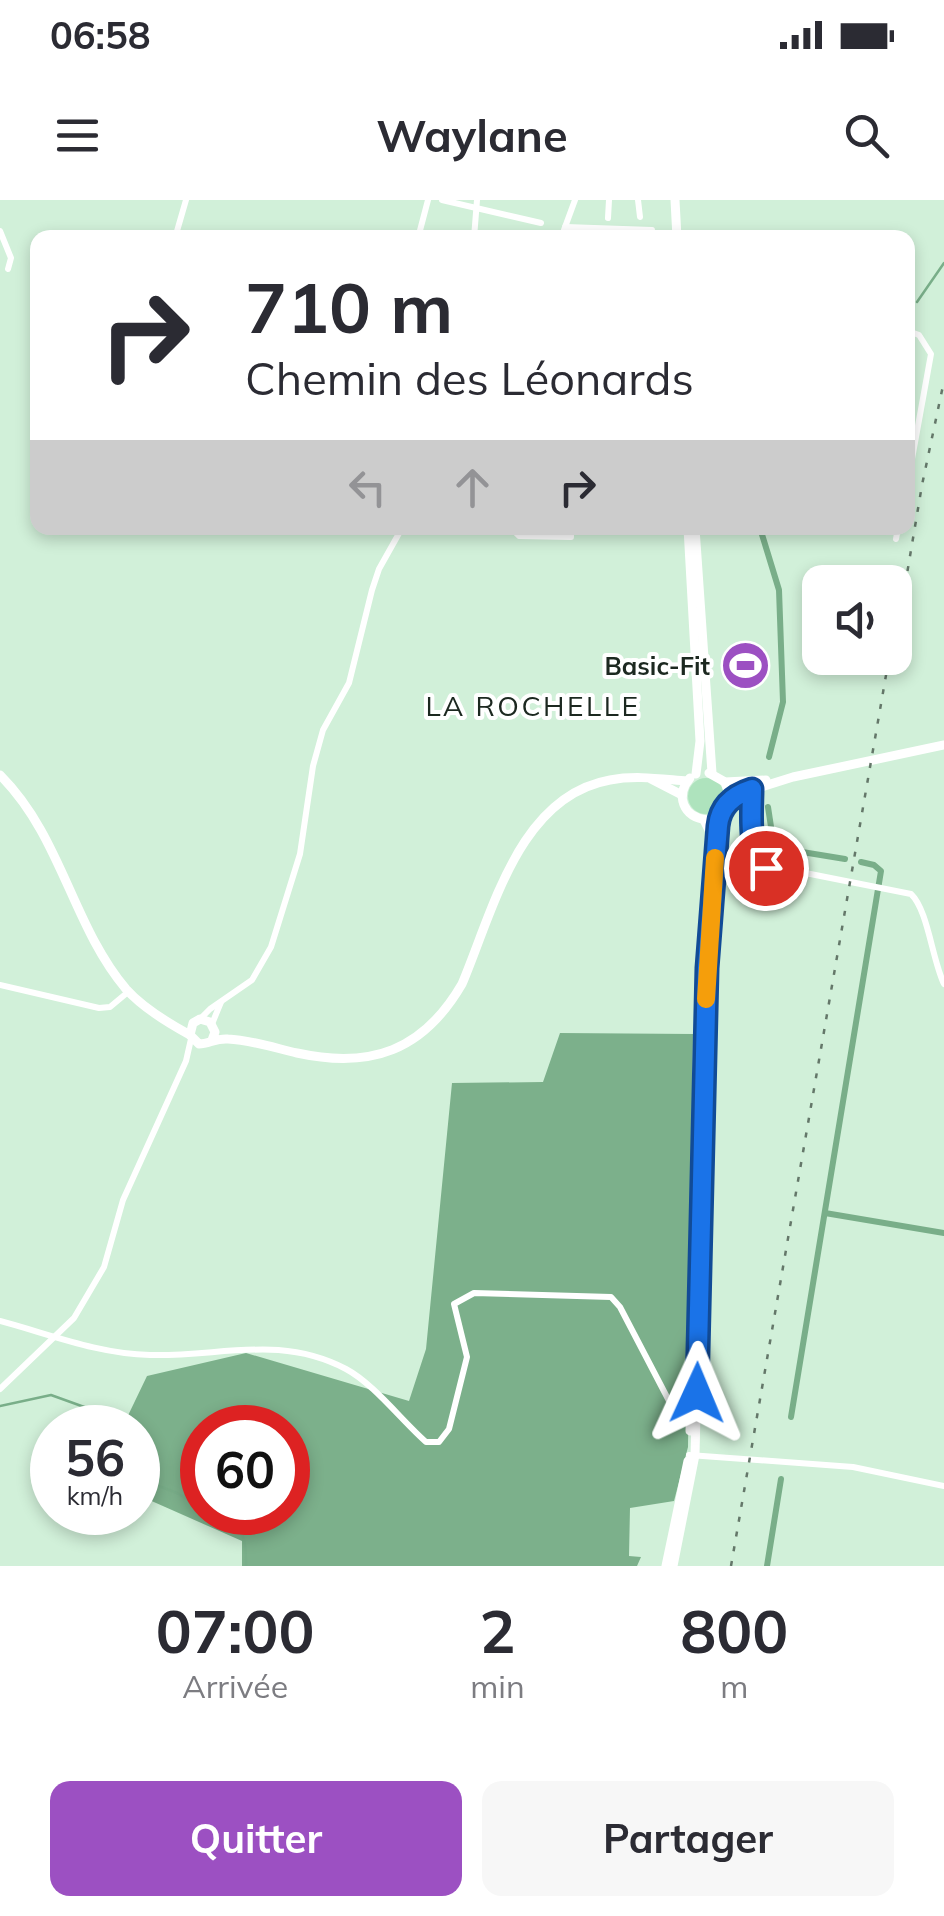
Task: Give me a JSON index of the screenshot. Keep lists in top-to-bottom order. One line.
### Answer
{"districts":["LA ROCHELLE"],"places":{"sports":["Basic-Fit"]},"page":{"status":"06:58","header":"Waylane","turn":["710 m","Chemin des Léonards"],"speed":"56 km/h","limit":"60","eta":["07:00","Arrivée","2","min","800","m"],"buttons":["Quitter","Partager"]}}
